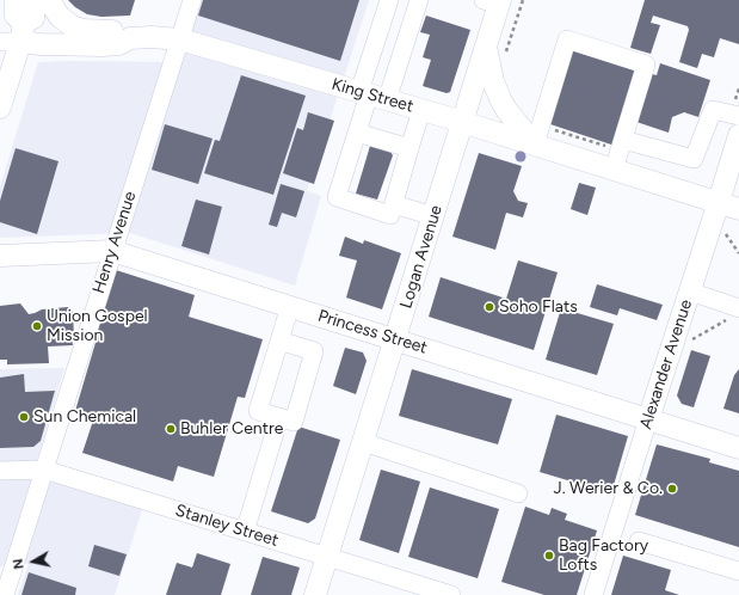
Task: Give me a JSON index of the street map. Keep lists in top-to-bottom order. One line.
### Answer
{"streets":{"main road":["King Street","Logan Avenue","Princess Street","Alexander Avenue"],"street":["Henry Avenue","Stanley Street"]},"crossings":[["King Street","Henry Avenue"],["King Street","Logan Avenue"],["King Street","Alexander Avenue"],["Henry Avenue","Princess Street"],["Henry Avenue","Stanley Street"],["Logan Avenue","Princess Street"],["Logan Avenue","Stanley Street"],["Princess Street","Alexander Avenue"]],"places":["Soho Flats","Union Gospel Mission","Sun Chemical","Buhler Centre","J. Werier & Co.","Bag Factory Lofts"],"north":"left"}
